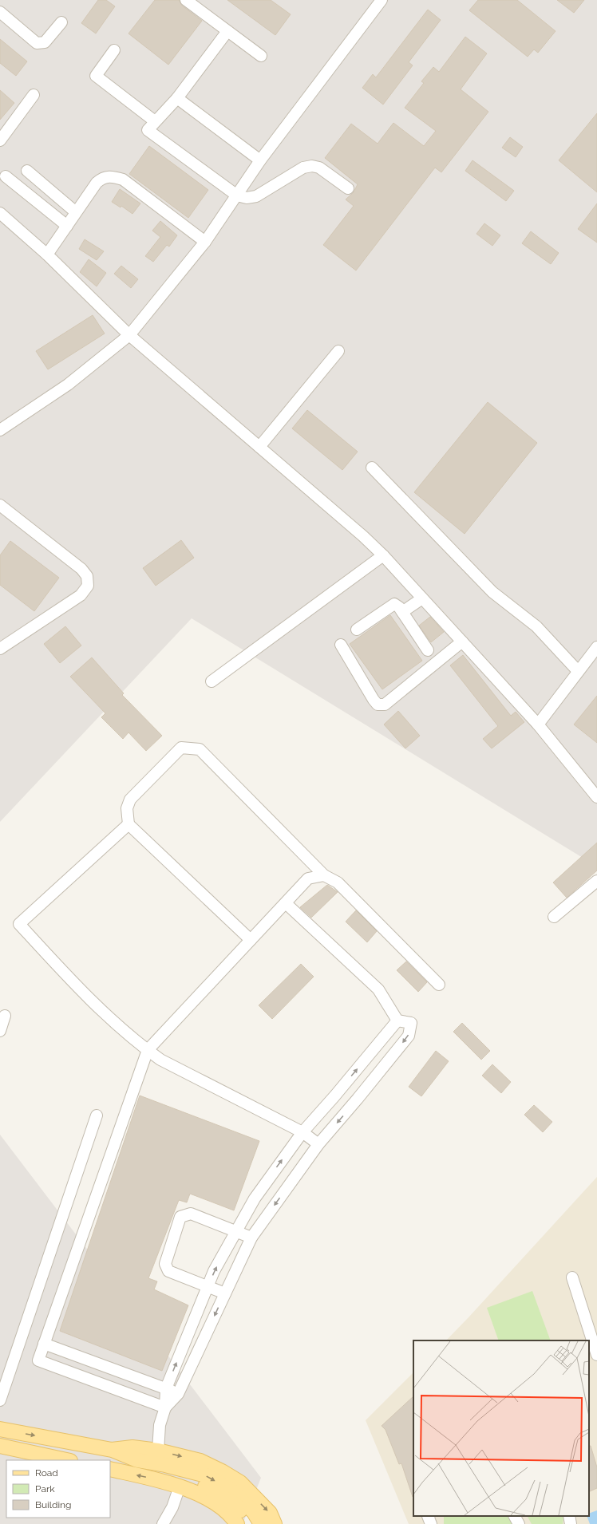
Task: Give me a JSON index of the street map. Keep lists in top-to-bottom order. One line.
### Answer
{"legend":["Road","Park","Building"]}
